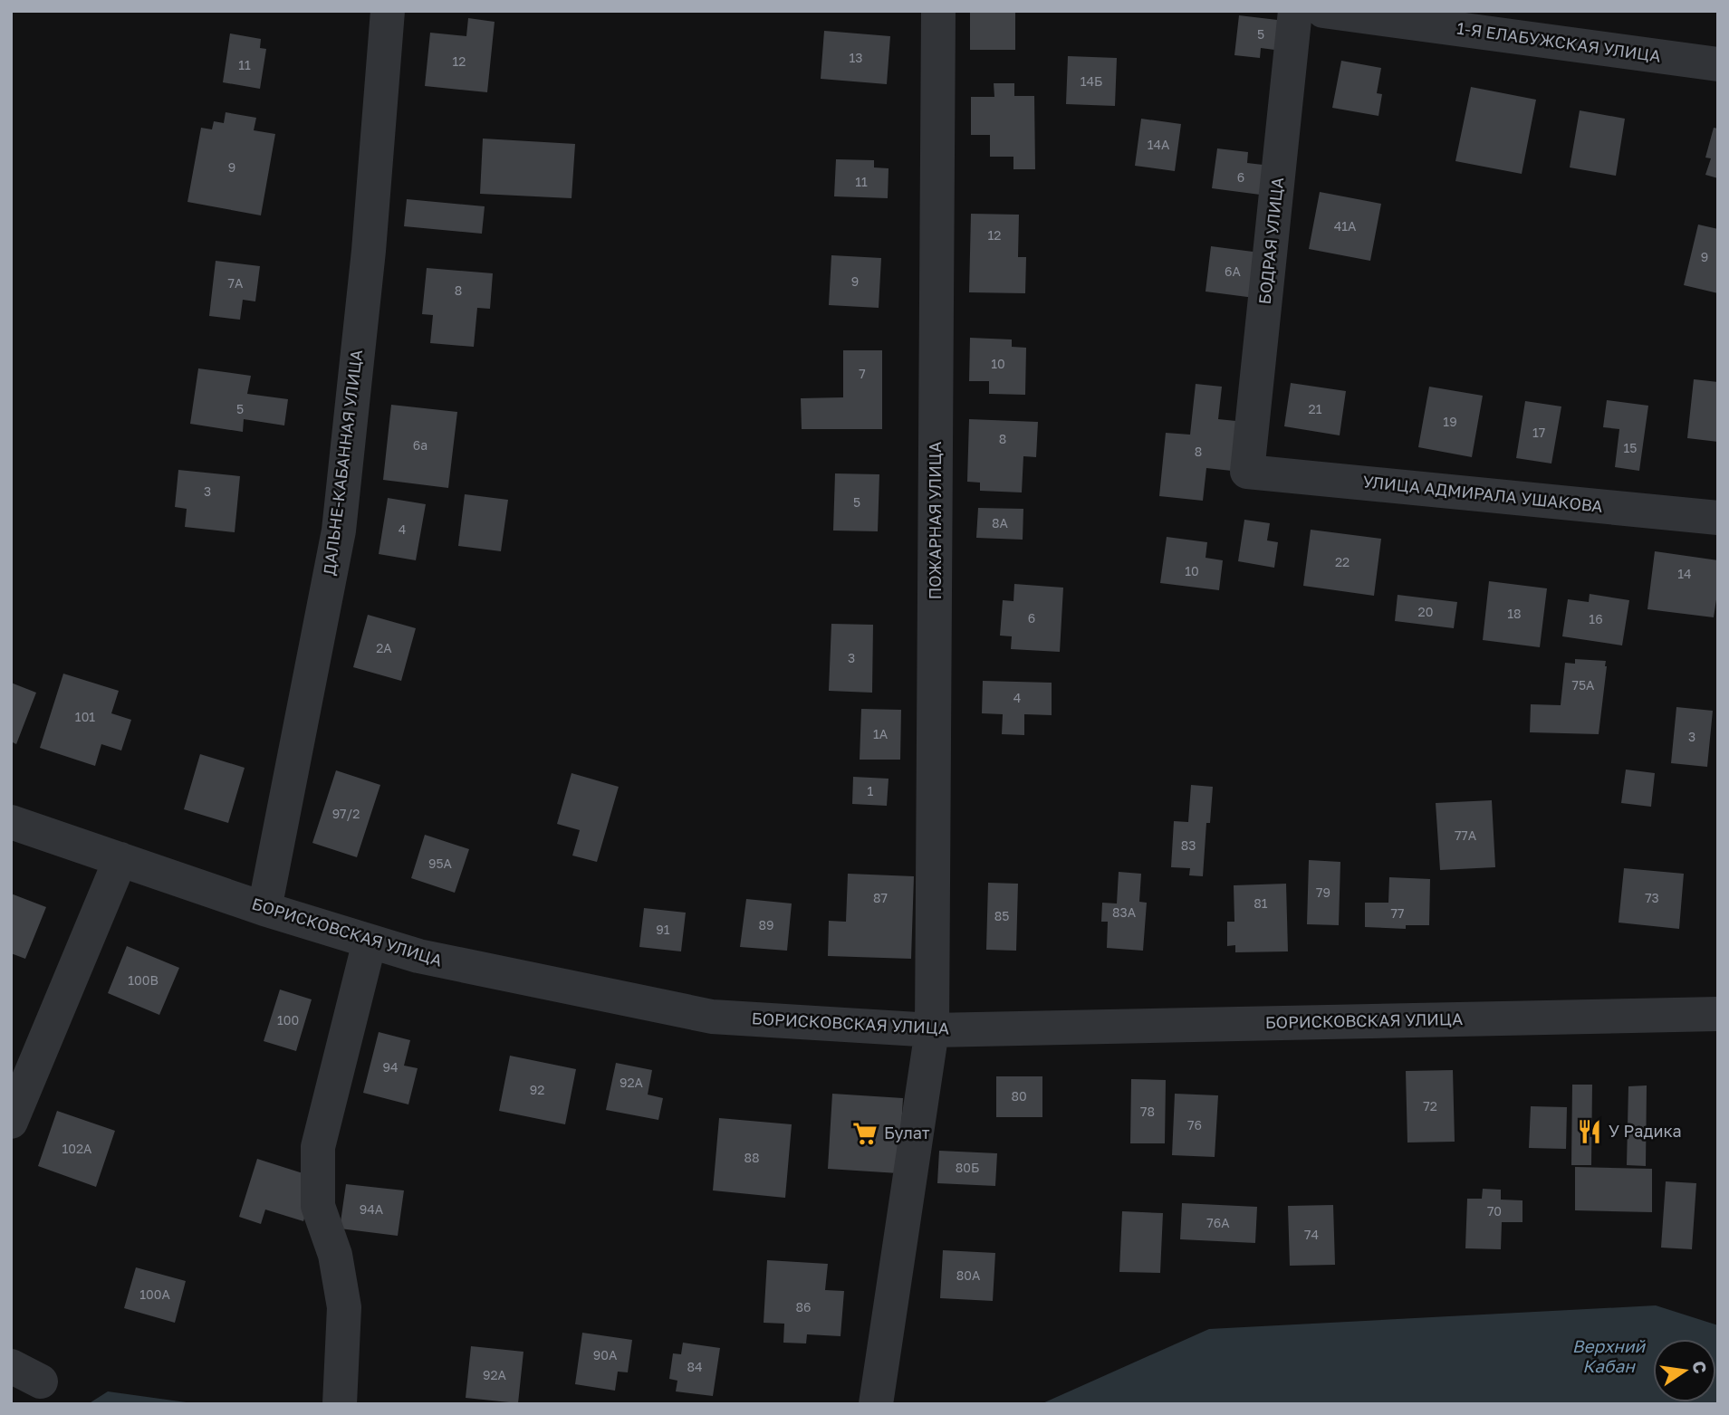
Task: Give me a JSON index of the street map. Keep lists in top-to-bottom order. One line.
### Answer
{"streets":{"street":["1-Я ЕЛАБУЖСКАЯ УЛИЦА","БОДРАЯ УЛИЦА","ДАЛЬНЕ-КАБАННАЯ УЛИЦА","УЛИЦА АДМИРАЛА УШАКОВА","ПОЖАРНАЯ УЛИЦА","БОРИСКОВСКАЯ УЛИЦА"]},"crossings":[["БОДРАЯ УЛИЦА","УЛИЦА АДМИРАЛА УШАКОВА"],["ДАЛЬНЕ-КАБАННАЯ УЛИЦА","БОРИСКОВСКАЯ УЛИЦА"],["ПОЖАРНАЯ УЛИЦА","БОРИСКОВСКАЯ УЛИЦА"]],"water":["Верхний Кабан"],"places":{"restaurant":["У Радика"],"supermarket":["Булат"]},"house_numbers":["5","13","12","11","14Б","14А","9","6","11","41А","12","9","6А","9","7А","8","10","7","5","21","19","17","8","6а","15","8","3","5","8А","4","22","10","14","20","18","6","16","2А","3","75А","4","101","1А","3","1","97/2","77А","83","95А","79","87","73","81","83А","77","85","89","91","100В","100","94","92А","92","80","72","78","76","102А","88","80Б","94А","70","76А","74","80А","100А","86","90А","84","92А"],"north":"right"}
